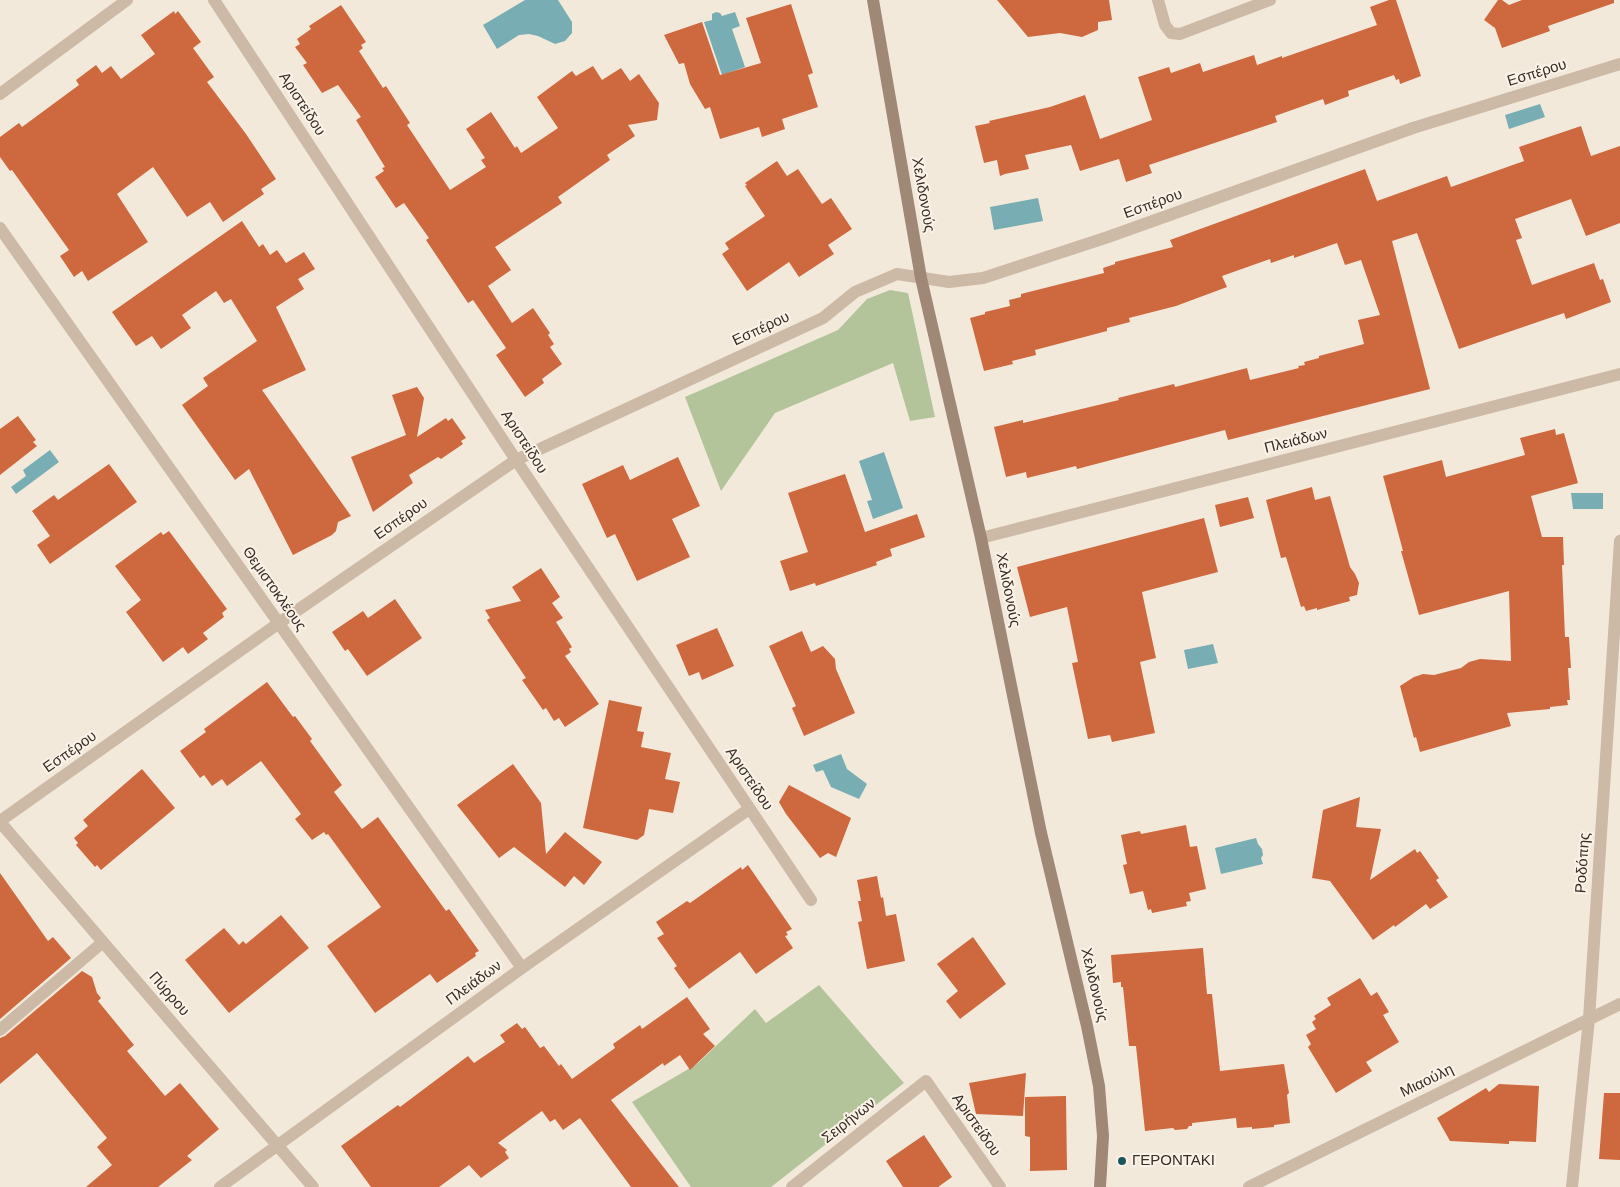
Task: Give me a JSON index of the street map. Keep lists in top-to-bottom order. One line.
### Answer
{"streets":{"street":["Εσπέρου","Αριστείδου","Χελιδονούς","Πλειάδων","Θεμιστοκλέους","Ροδόπης","Πύρρου","Μιαούλη","Σειρήνων"]},"crossings":[["Εσπέρου","Αριστείδου"],["Εσπέρου","Χελιδονούς"],["Εσπέρου","Θεμιστοκλέους"],["Εσπέρου","Πύρρου"],["Αριστείδου","Πλειάδων"],["Αριστείδου","Σειρήνων"],["Χελιδονούς","Πλειάδων"],["Πλειάδων","Θεμιστοκλέους"],["Πλειάδων","Πύρρου"],["Ροδόπης","Μιαούλη"]],"places":["ΓΕΡΟΝΤΑΚΙ"]}
